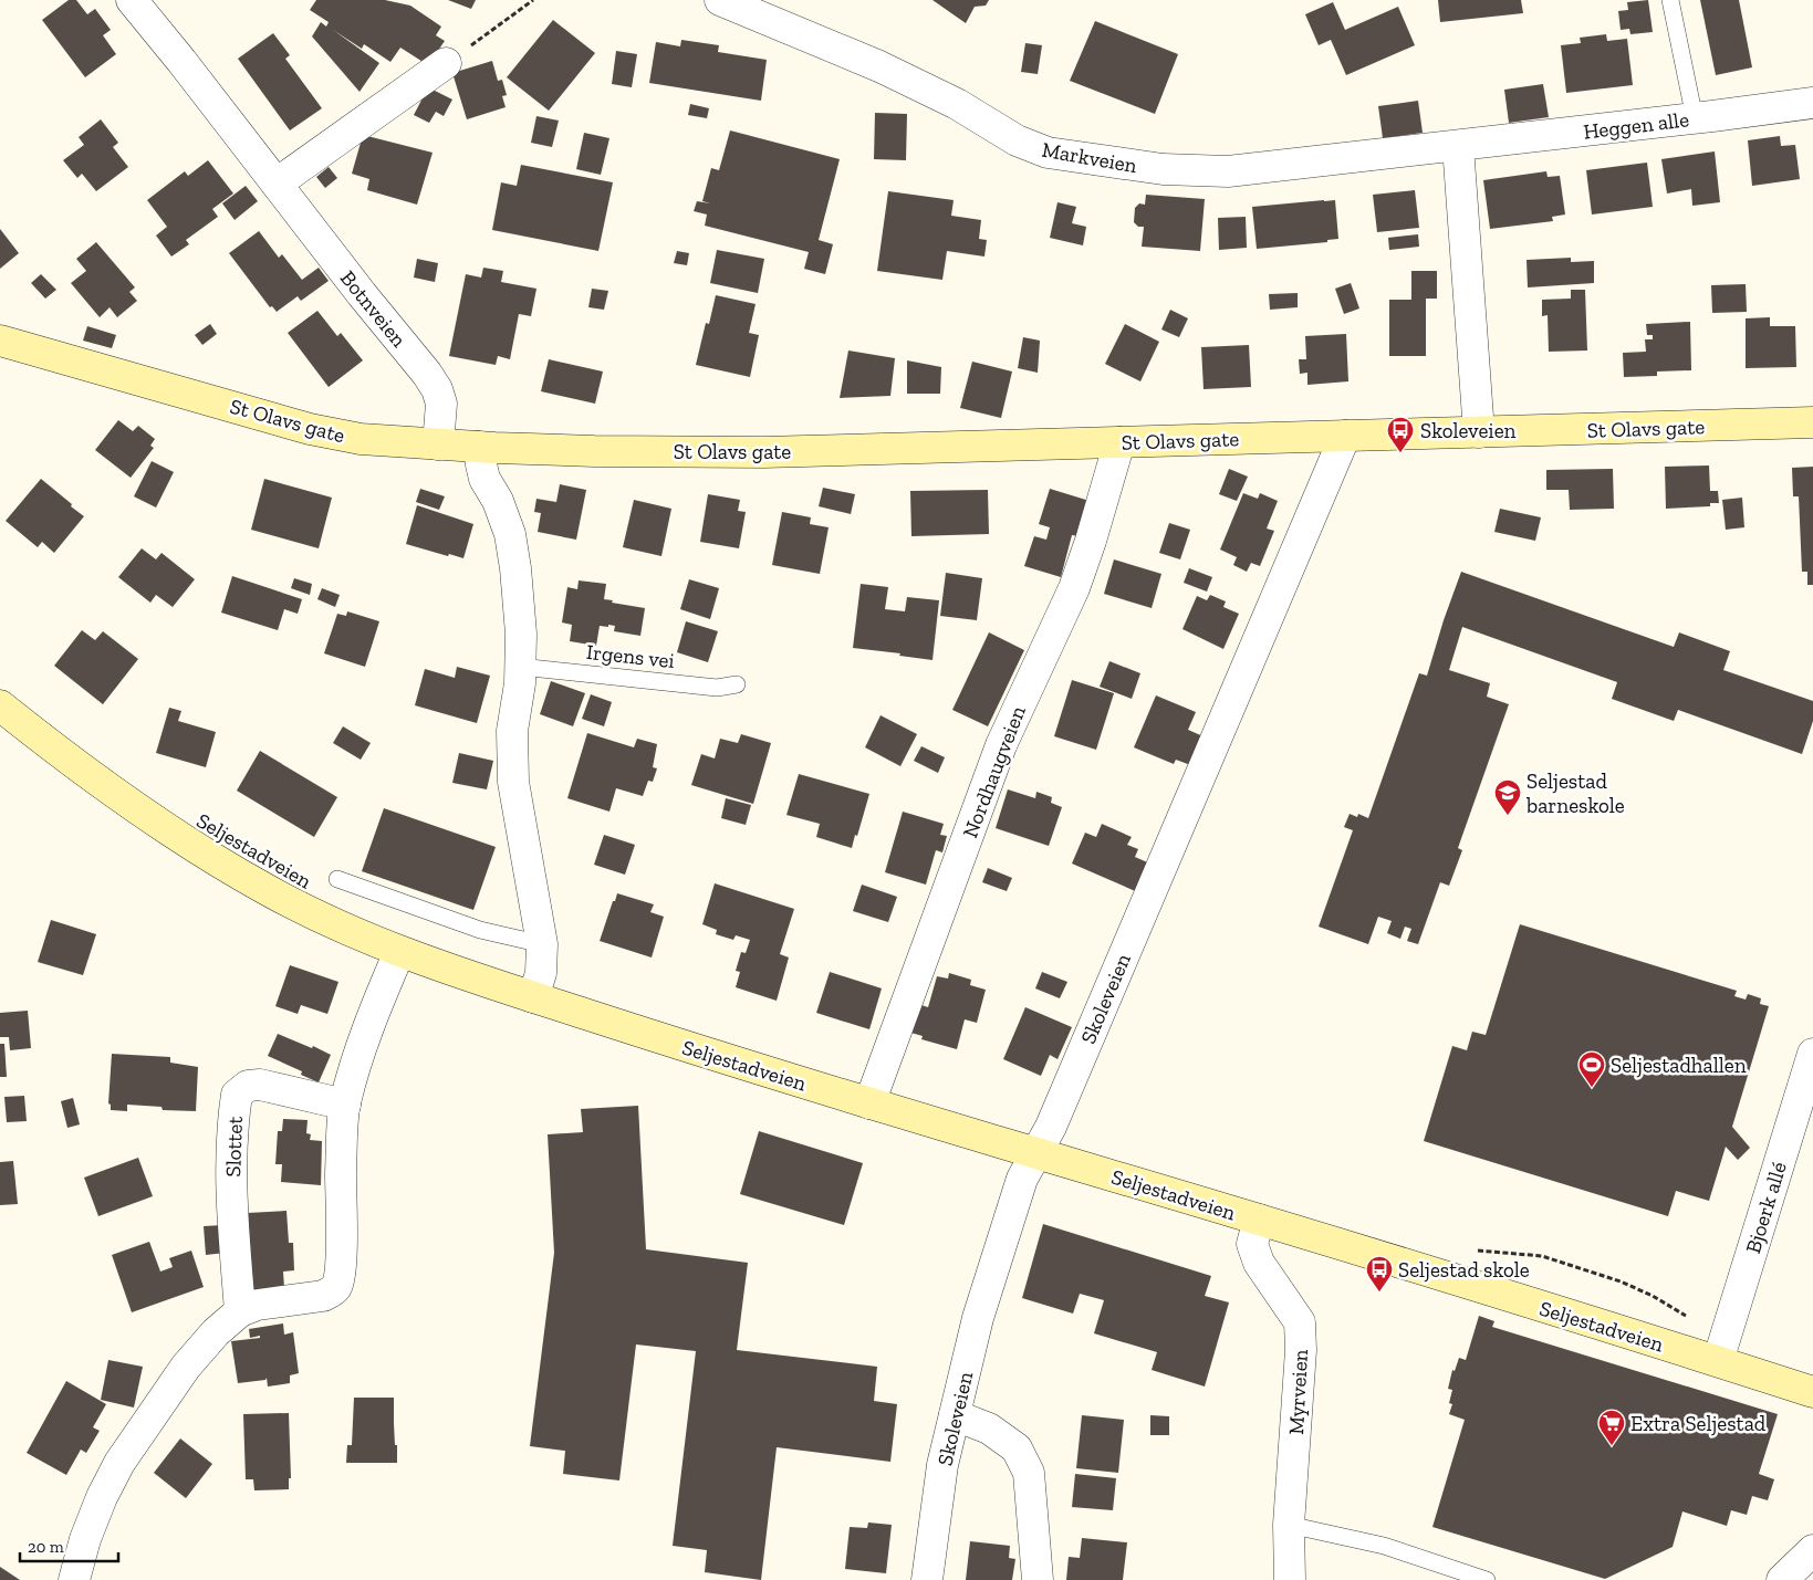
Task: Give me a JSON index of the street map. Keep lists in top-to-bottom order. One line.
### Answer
{"streets":{"street":["Heggen alle","Markveien","Botnveien","St Olavs gate","Nordhaugveien","Seljestadveien","Skoleveien","Slottet","Bjoerk allé","Myrveien"],"lane":["Irgens vei"]},"crossings":[["Heggen alle","Markveien"],["Botnveien","St Olavs gate"],["St Olavs gate","Nordhaugveien"],["St Olavs gate","Skoleveien"],["Nordhaugveien","Seljestadveien"],["Seljestadveien","Skoleveien"],["Seljestadveien","Bjoerk allé"],["Seljestadveien","Myrveien"]],"places":{"bus stop":["Skoleveien","Seljestad skole"],"school or university":["Seljestad barneskole"],"sports":["Seljestadhallen"],"supermarket":["Extra Seljestad"]},"scale_bar":"20 m"}
